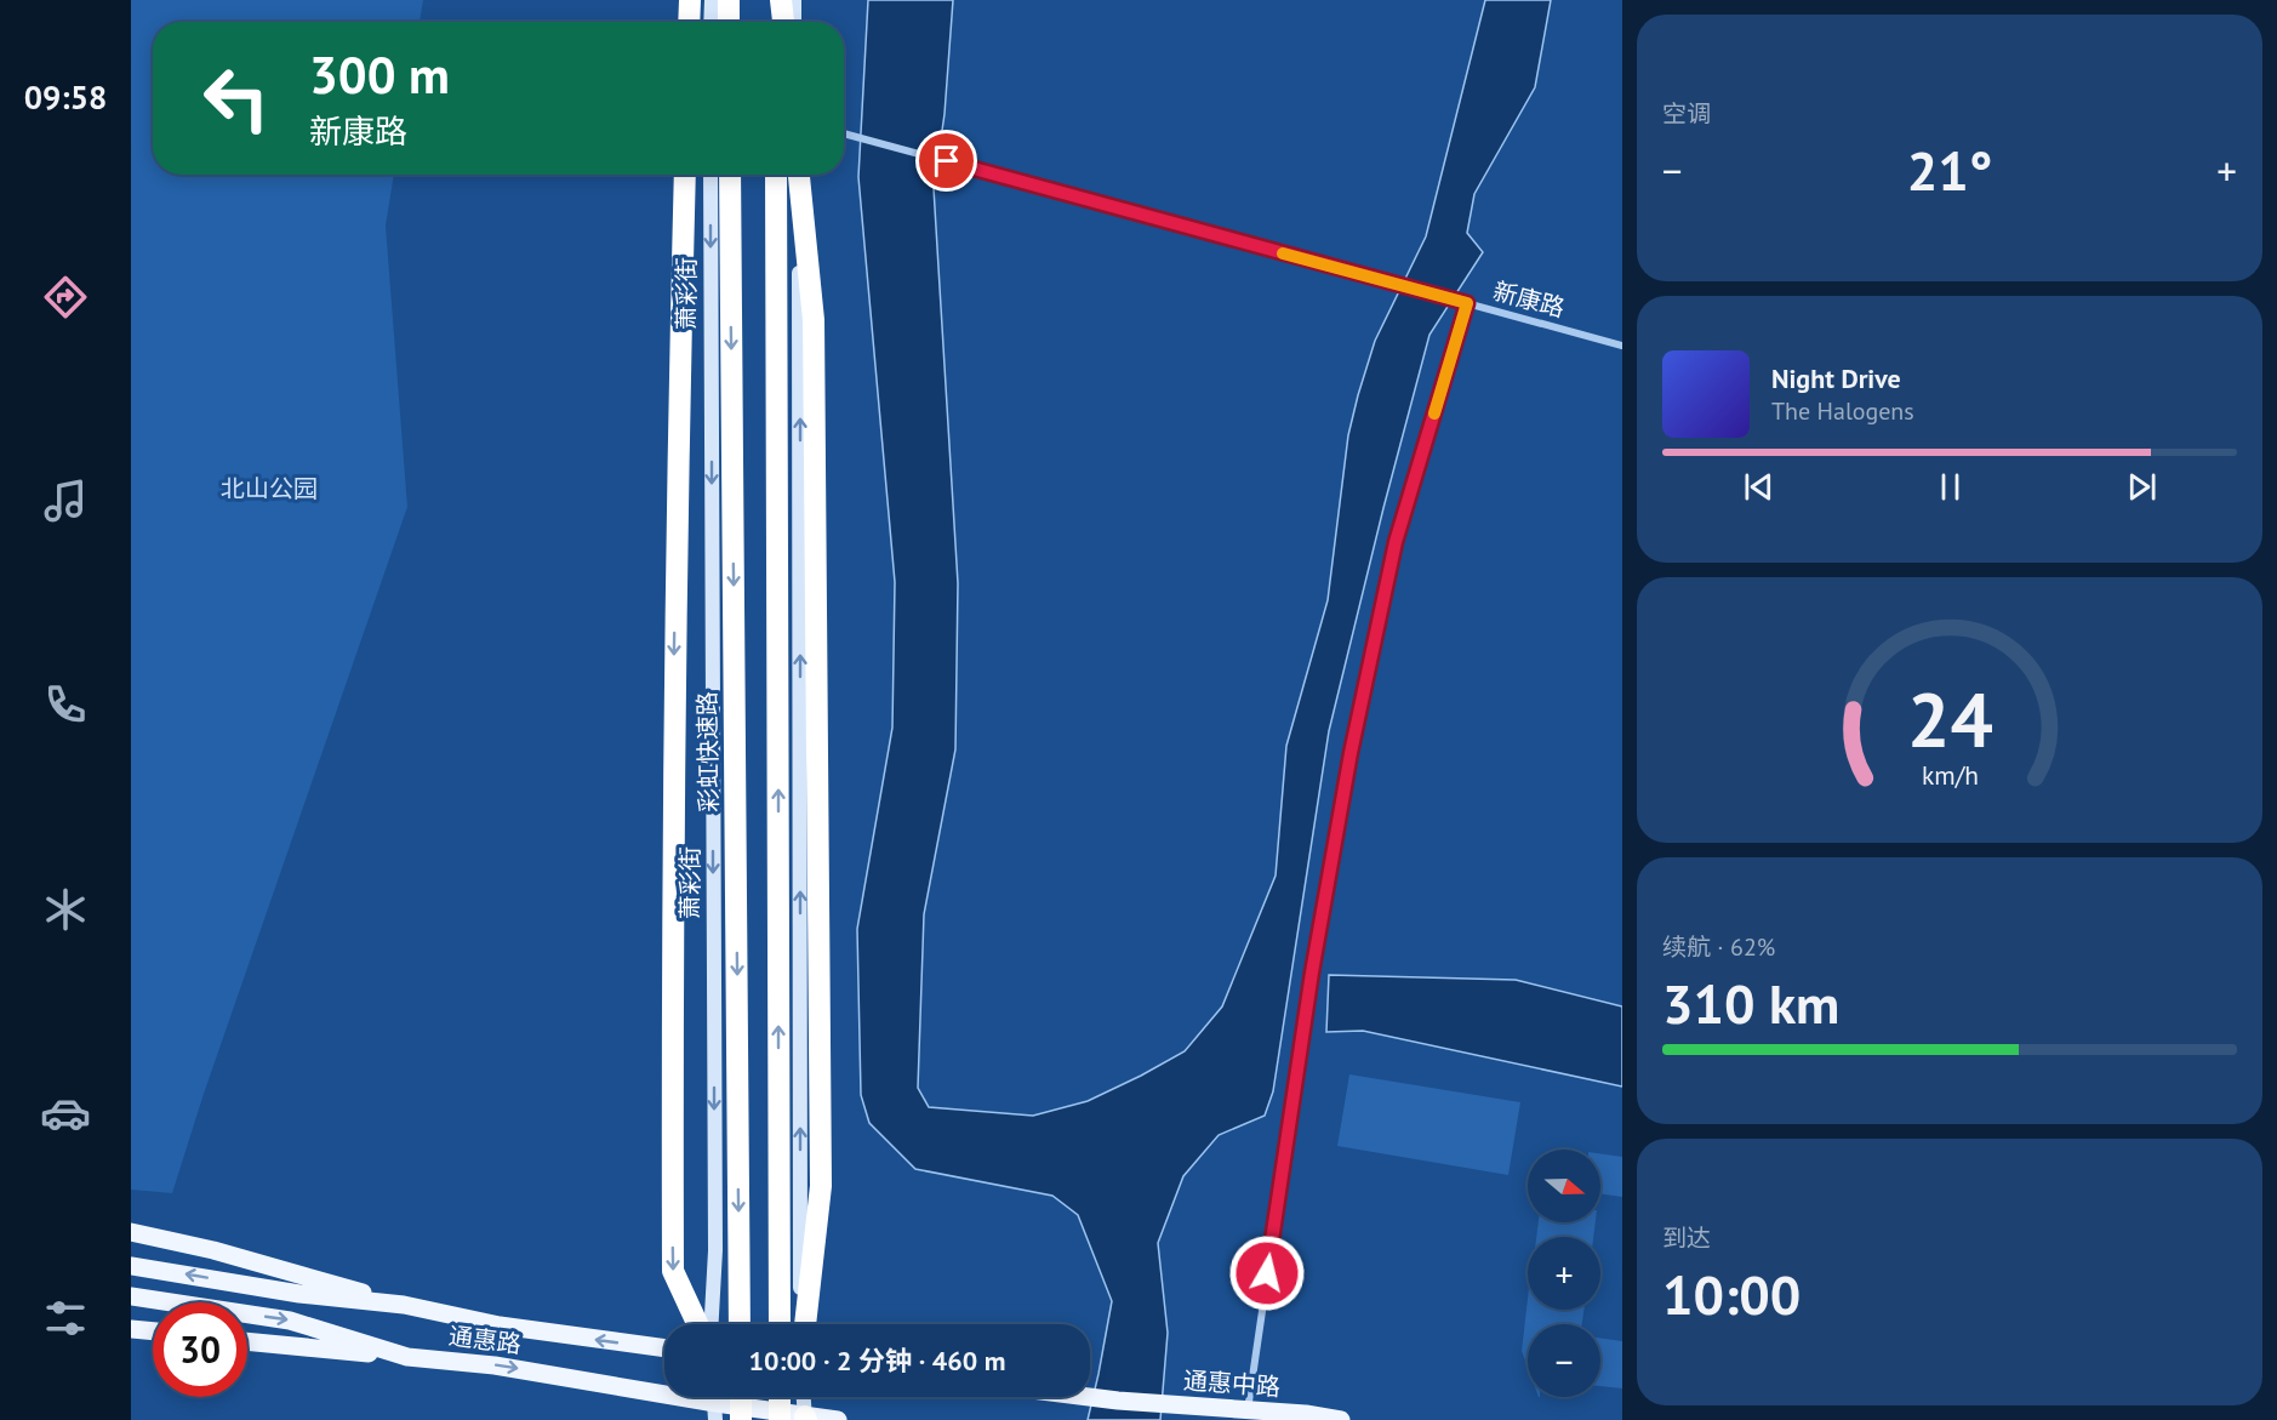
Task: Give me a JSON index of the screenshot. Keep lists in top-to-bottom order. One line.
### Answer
{"streets":{"highway":["彩虹快速路"],"main road":["萧彩街","通惠路","通惠中路"],"street":["新康路"]},"parks":["北山公园"],"north":"right","page":{"tabs":"09:58","tile":["空调",["续航 · 62%","310 km"],["到达","10:00"]],"turn":["300 m","新康路"],"heat":["−","21°","+"],"song":["Night Drive","The Halogens"],"map_buttons":["+","−"],"limit":"30","trip":"10:00 · 2 分钟 · 460 m","gauge":["24","km/h"]}}
